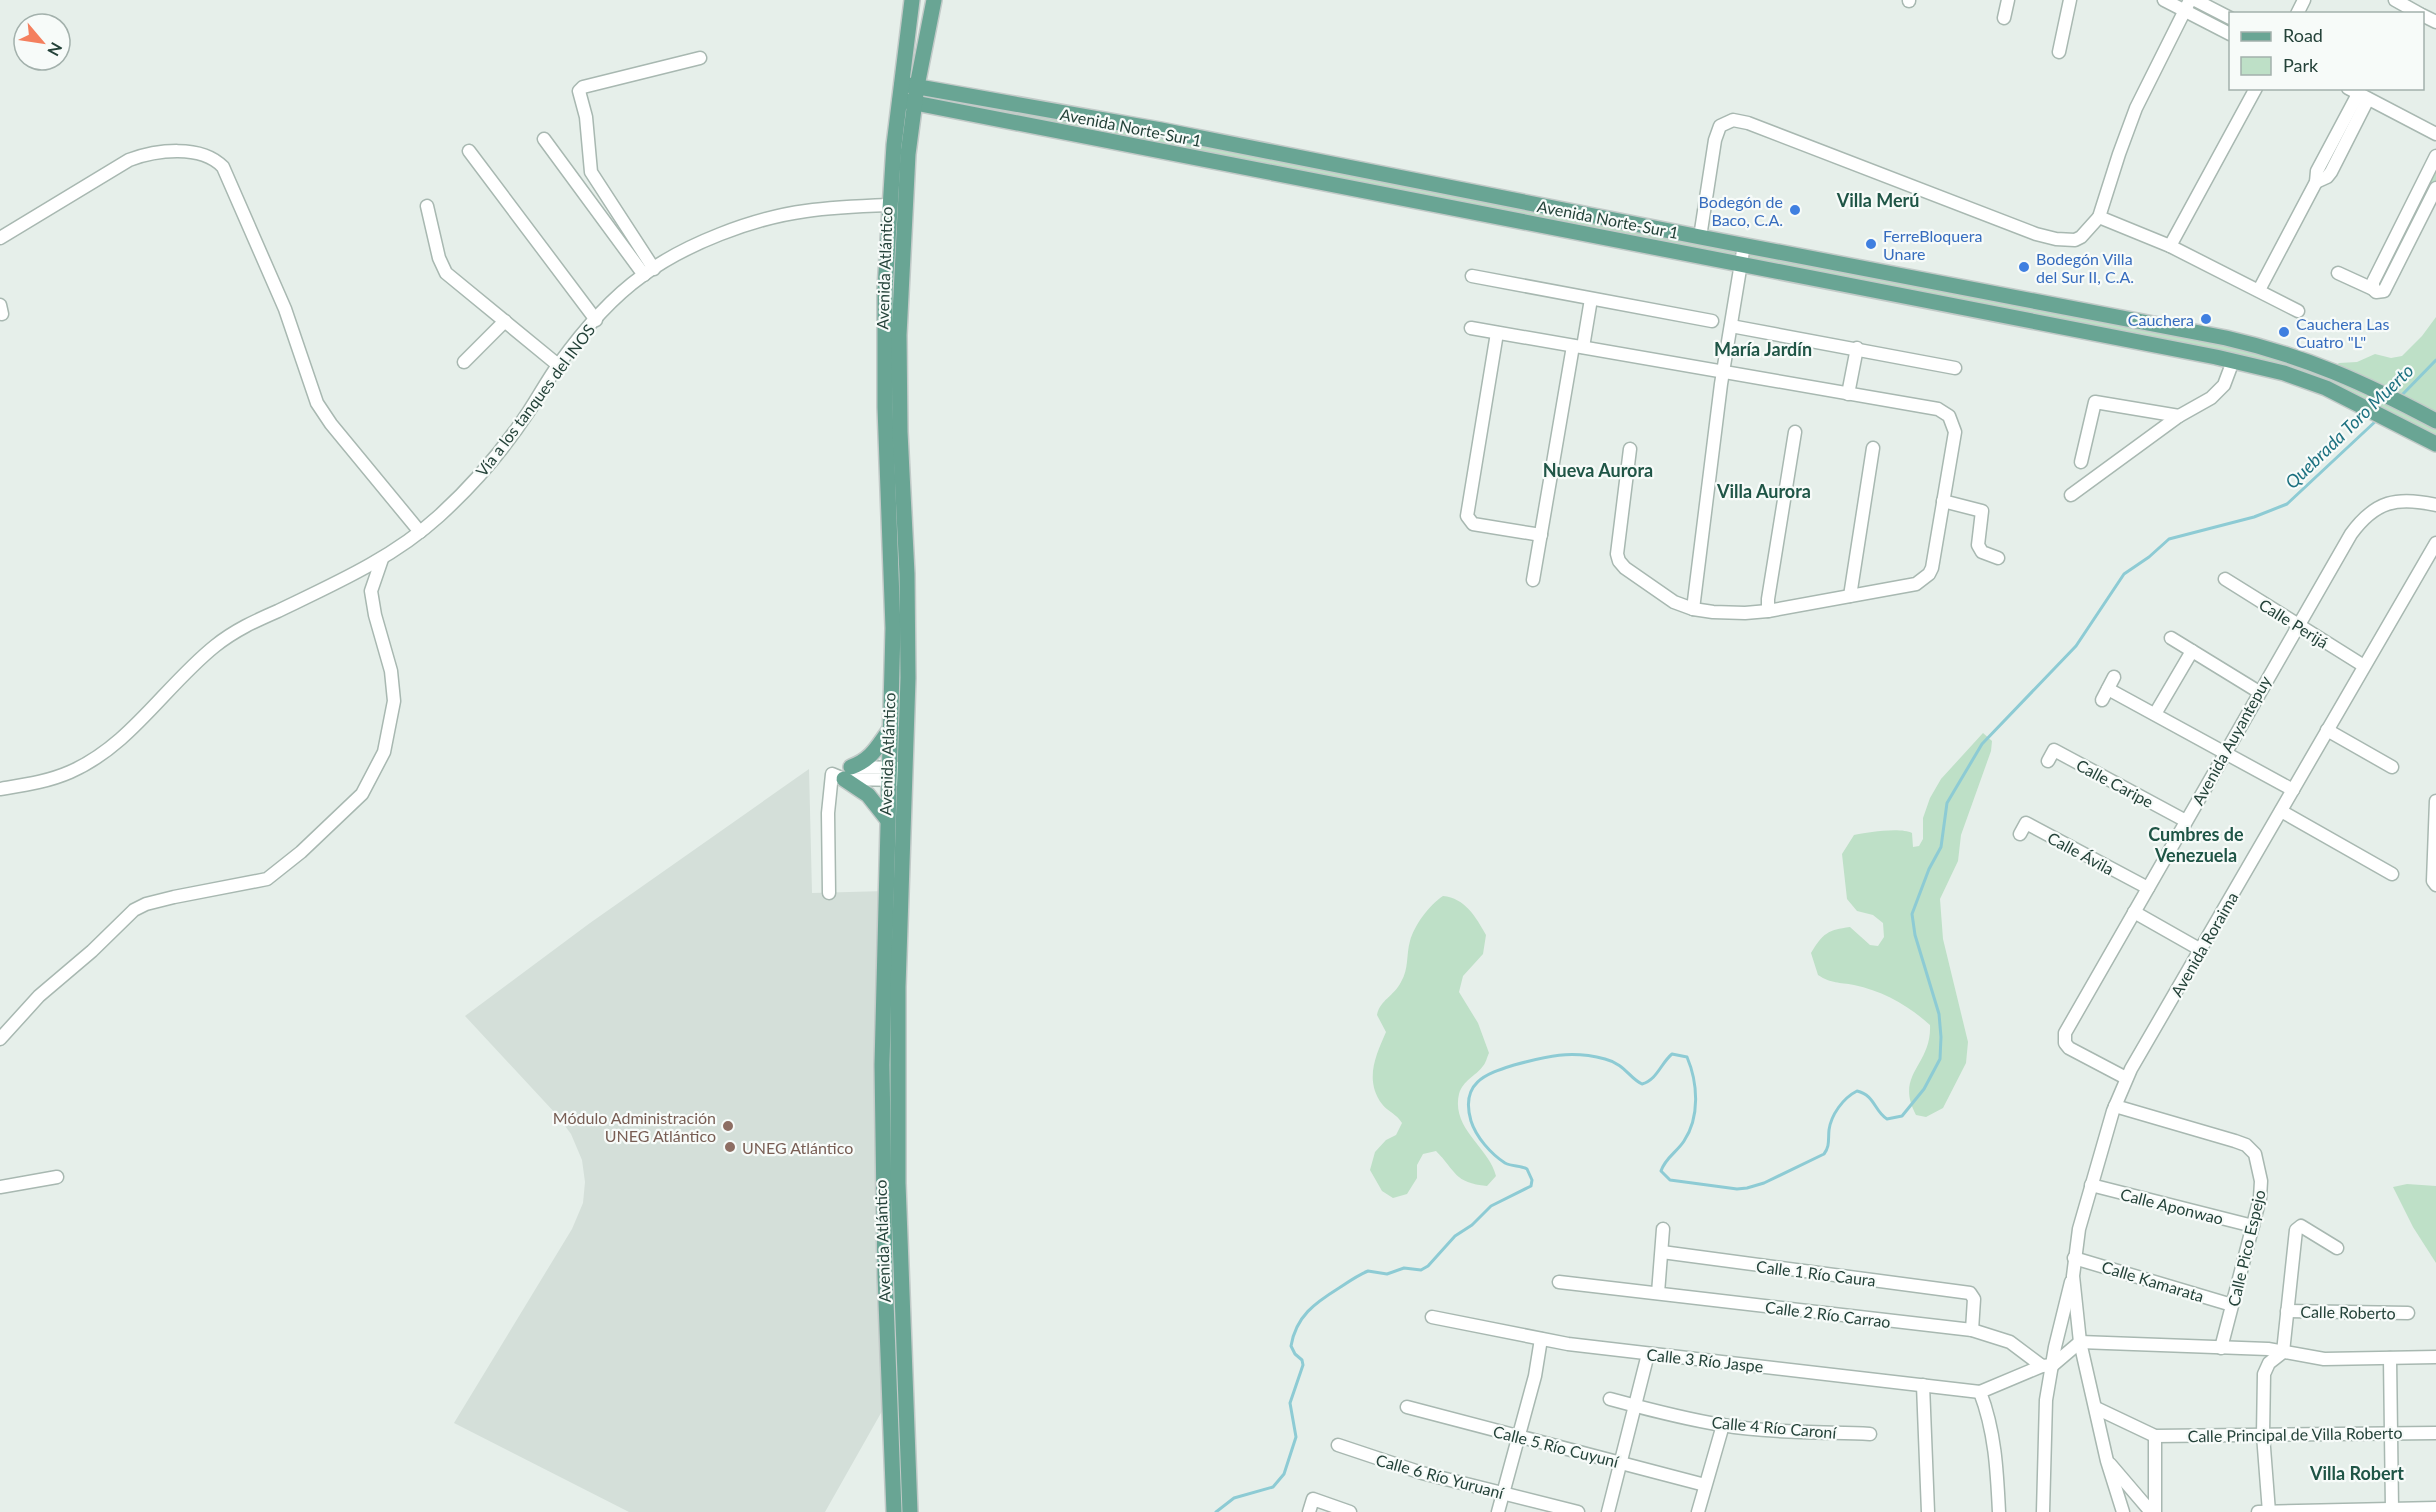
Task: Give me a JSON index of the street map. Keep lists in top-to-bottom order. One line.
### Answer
{"streets":{"main road":["Avenida Norte-Sur 1","Avenida Atlántico"],"street":["Vía a los tanques del INOS","Calle Perijá","Avenida Auyantepuy","Calle Caripe","Calle Ávila","Avenida Roraima","Calle Aponwao","Calle Pico Espejo","Calle 1 Río Caura","Calle Kamarata","Calle Roberto","Calle 2 Río Carrao","Calle 3 Río Jaspe","Calle 4 Río Caroní","Calle Principal de Villa Roberto","Calle 5 Río Cuyuní","Calle 6 Río Yuruaní"]},"crossings":[["Avenida Norte-Sur 1","Avenida Atlántico"],["Avenida Atlántico","Vía a los tanques del INOS"],["Calle Perijá","Avenida Auyantepuy"],["Calle Perijá","Avenida Roraima"],["Avenida Auyantepuy","Calle Caripe"],["Avenida Auyantepuy","Calle Ávila"],["Avenida Auyantepuy","Avenida Roraima"],["Avenida Roraima","Calle Aponwao"],["Avenida Roraima","Calle Pico Espejo"],["Avenida Roraima","Calle Kamarata"],["Calle Aponwao","Calle Pico Espejo"],["Calle Pico Espejo","Calle Kamarata"],["Calle 1 Río Caura","Calle 2 Río Carrao"]],"districts":["Villa Merú","María Jardín","Nueva Aurora","Villa Aurora","Cumbres de Venezuela","Villa Robert"],"water":["Quebrada Toro Muerto"],"places":["Bodegón de Baco, C.A.","FerreBloquera Unare","Bodegón Villa del Sur II, C.A.","Cauchera","Cauchera Las Cuatro \"L\"","Módulo Administración UNEG Atlántico","UNEG Atlántico"],"legend":["Road","Park"],"north":"bottom right"}
